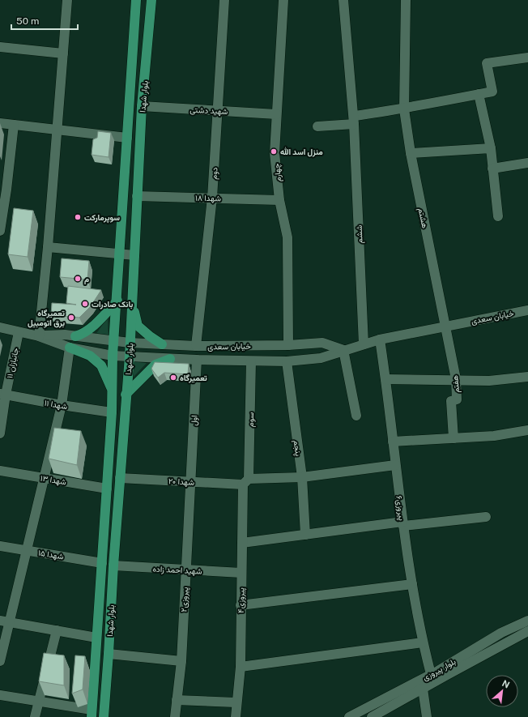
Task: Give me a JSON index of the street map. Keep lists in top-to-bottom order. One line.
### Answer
{"streets":{"main road":["بلوار شهدا"],"street":["شهید دشتی","چهارم","دوم","شهدا ۱۸","هشتم","ششم","خیابان سعدی","جانبازان ۱۱","هفتم","شهدا ۱۱","سوم","اول","پنجم","شهدا ۱۳","شهدا ۲۰","پیروزی۶","شهدا ۱۵","شهید احمد زاده","پیروزی۲","پیروزی۴","بلوار پیروزی"]},"crossings":[["بلوار شهدا","شهید دشتی"],["بلوار شهدا","شهدا ۱۸"],["بلوار شهدا","خیابان سعدی"],["بلوار شهدا","شهدا ۱۱"],["بلوار شهدا","شهدا ۱۳"],["بلوار شهدا","شهدا ۲۰"],["بلوار شهدا","شهدا ۱۵"],["بلوار شهدا","شهید احمد زاده"],["شهید دشتی","چهارم"],["شهید دشتی","دوم"],["چهارم","شهدا ۱۸"],["چهارم","خیابان سعدی"],["دوم","شهدا ۱۸"],["دوم","خیابان سعدی"],["هشتم","خیابان سعدی"],["هشتم","هفتم"],["ششم","خیابان سعدی"],["خیابان سعدی","هفتم"],["خیابان سعدی","سوم"],["خیابان سعدی","اول"],["خیابان سعدی","پنجم"],["خیابان سعدی","پیروزی۶"],["جانبازان ۱۱","شهدا ۱۱"],["سوم","شهدا ۲۰"],["سوم","پیروزی۴"],["اول","شهدا ۲۰"],["اول","پیروزی۲"],["پنجم","شهدا ۲۰"],["شهدا ۲۰","پیروزی۶"],["شهدا ۲۰","پیروزی۲"],["شهدا ۲۰","پیروزی۴"],["پیروزی۶","بلوار پیروزی"],["شهید احمد زاده","پیروزی۲"],["شهید احمد زاده","پیروزی۴"]],"places":["منزل اسد الله","سوپرمارکت","م","بانک صادرات","تعمیرگاه برق اتومبیل","تعمیرگاه"],"scale_bar":"50 m","north":"top right"}
